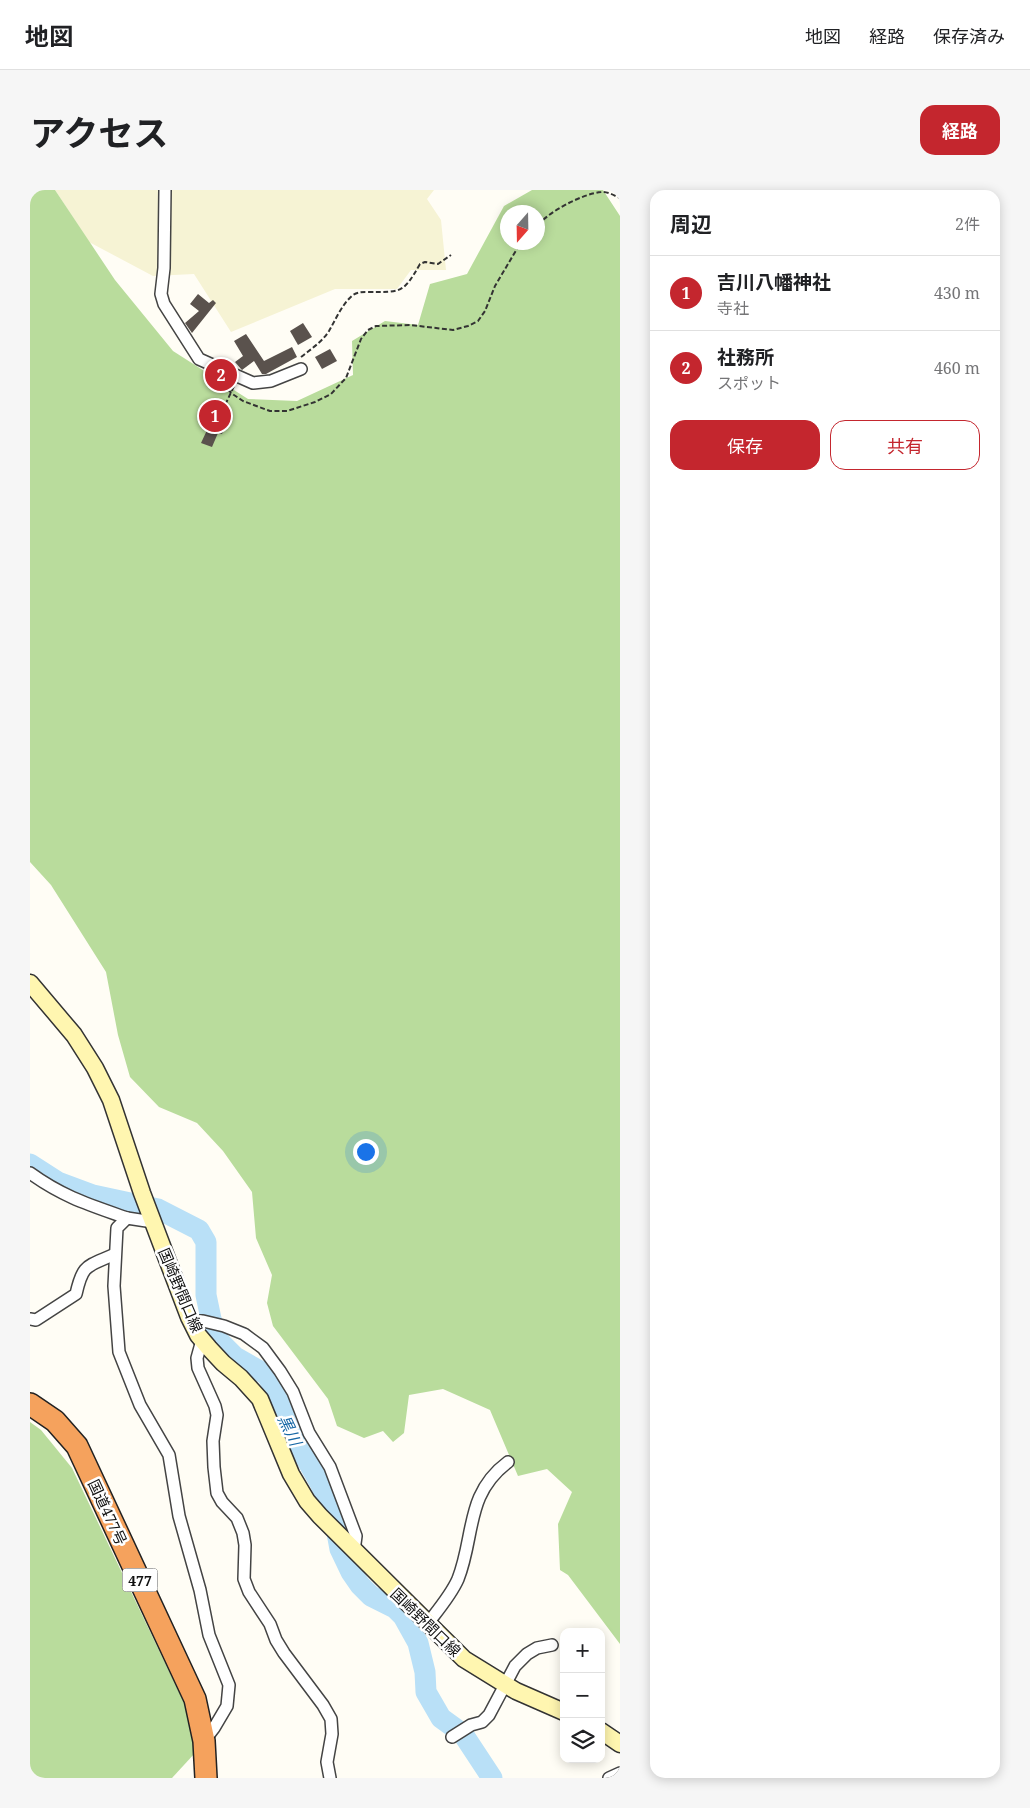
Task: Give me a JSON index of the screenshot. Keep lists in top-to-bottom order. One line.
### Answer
{"streets":{"highway":["国道477号","477"],"main road":["国崎野間口線"]},"water":["黒川"],"north":"bottom","page":{"header":"地図","nav":["地図","経路","保存済み"],"title":"アクセス","buttons":["経路",["保存","共有"]],"heading":["周辺","2件"],"list":[{"mark":"1","name":"吉川八幡神社","note":"寺社","value":"430 m"},{"mark":"2","name":"社務所","note":"スポット","value":"460 m"}],"pins":["2","1"],"map_buttons":["+","−"]}}
